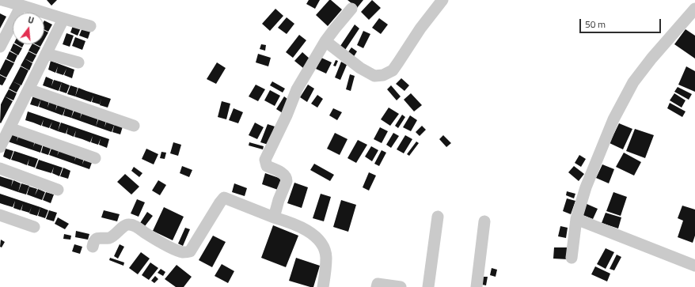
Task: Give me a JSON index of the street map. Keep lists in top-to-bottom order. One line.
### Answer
{"scale_bar":"50 m","north":"top"}
